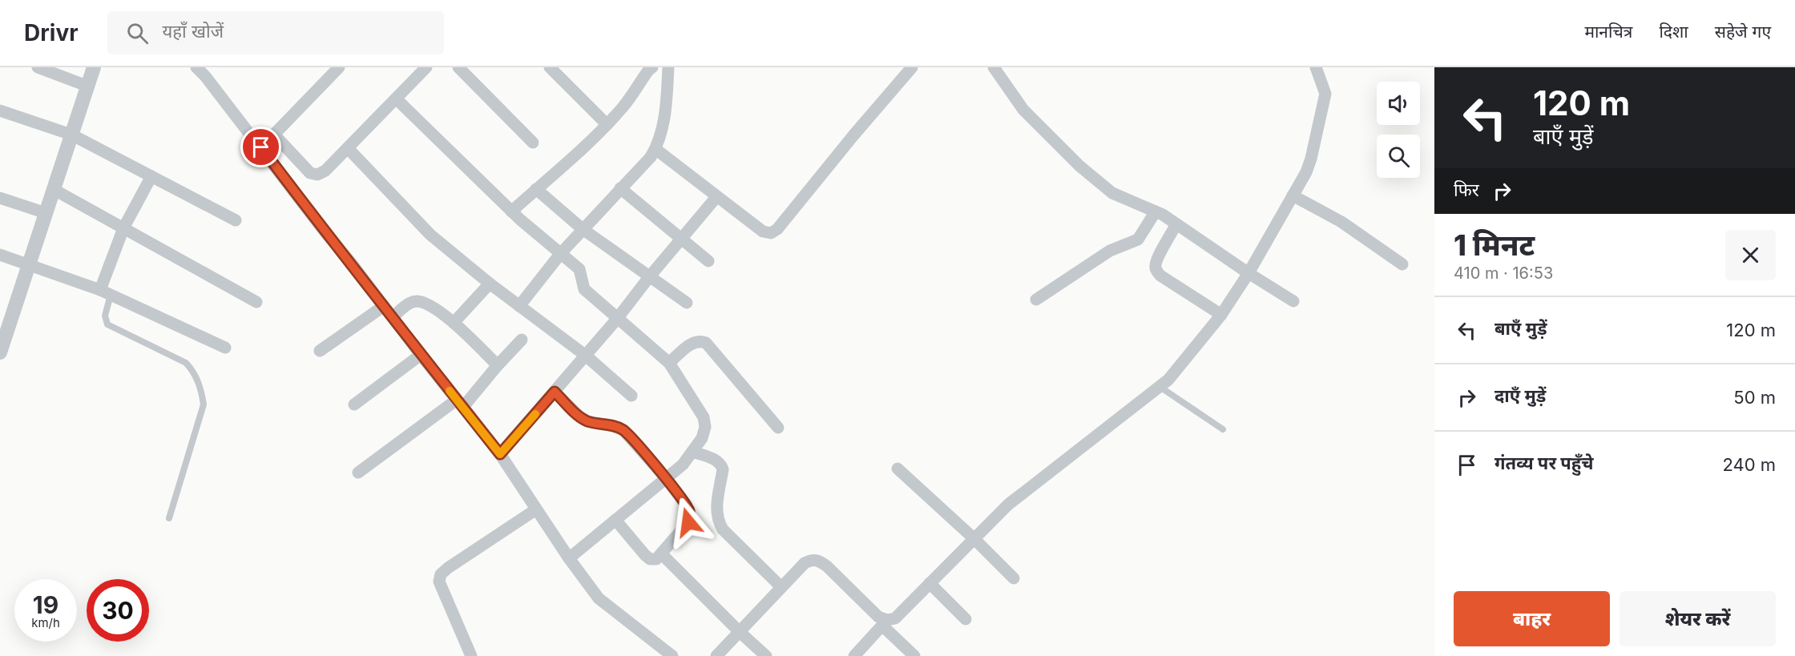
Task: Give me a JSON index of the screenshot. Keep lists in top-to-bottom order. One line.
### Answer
{"page":{"header":"Drivr","search":"यहाँ खोजें","nav":["मानचित्र","दिशा","सहेजे गए"],"turn":["120 m","बाएँ मुड़ें"],"then":"फिर","heading":["1 मिनट","410 m · 16:53"],"list":[{"name":"बाएँ मुड़ें","value":"120 m"},{"name":"दाएँ मुड़ें","value":"50 m"},{"name":"गंतव्य पर पहुँचे","value":"240 m"}],"speed":"19 km/h","limit":"30","buttons":["बाहर","शेयर करें"]}}
